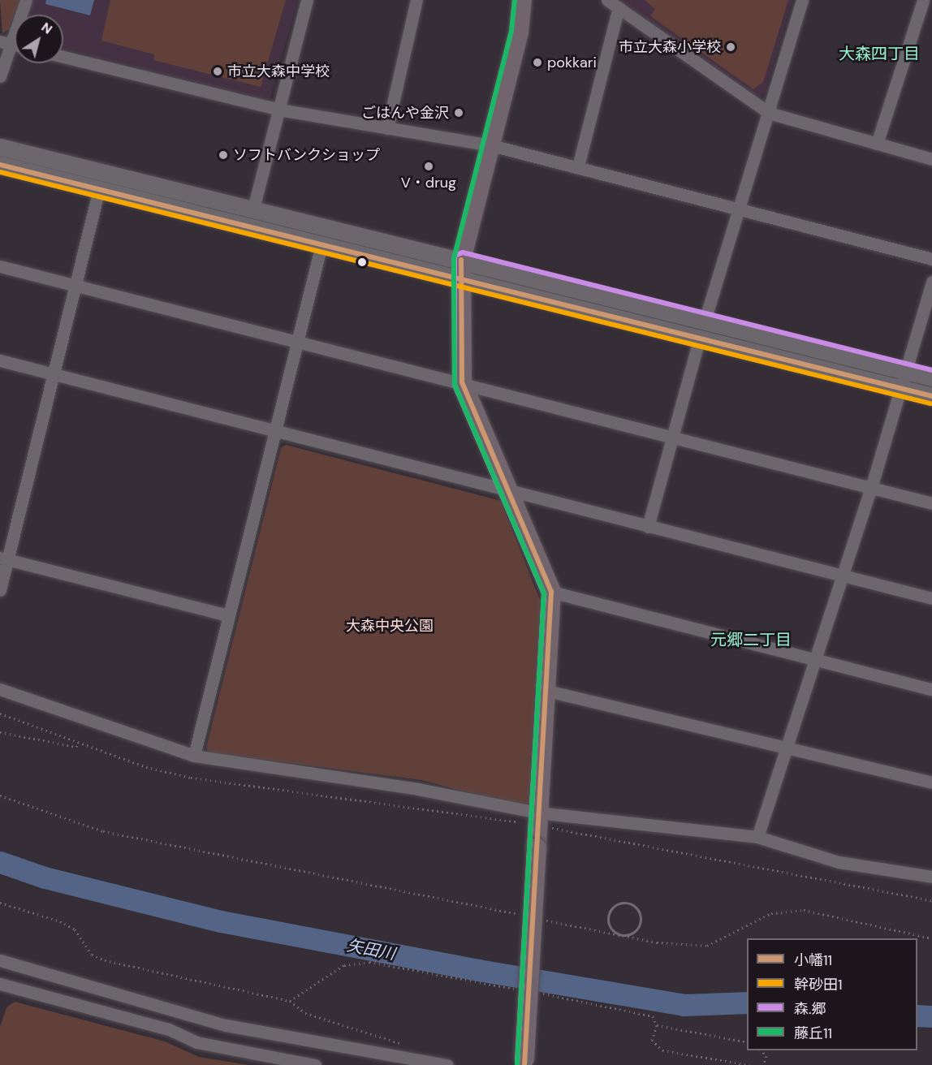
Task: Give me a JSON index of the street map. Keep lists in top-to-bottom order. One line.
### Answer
{"districts":["大森四丁目","元郷二丁目"],"water":["矢田川"],"parks":["大森中央公園"],"places":["市立大森小学校","pokkari","市立大森中学校","ごはんや金沢","ソフトバンクショップ","V・drug"],"lines":["transit line 藤丘11","transit line 小幡11","transit line 幹砂田1","transit line 森.郷"],"legend":["小幡11","幹砂田1","森.郷","藤丘11"],"north":"top right"}
